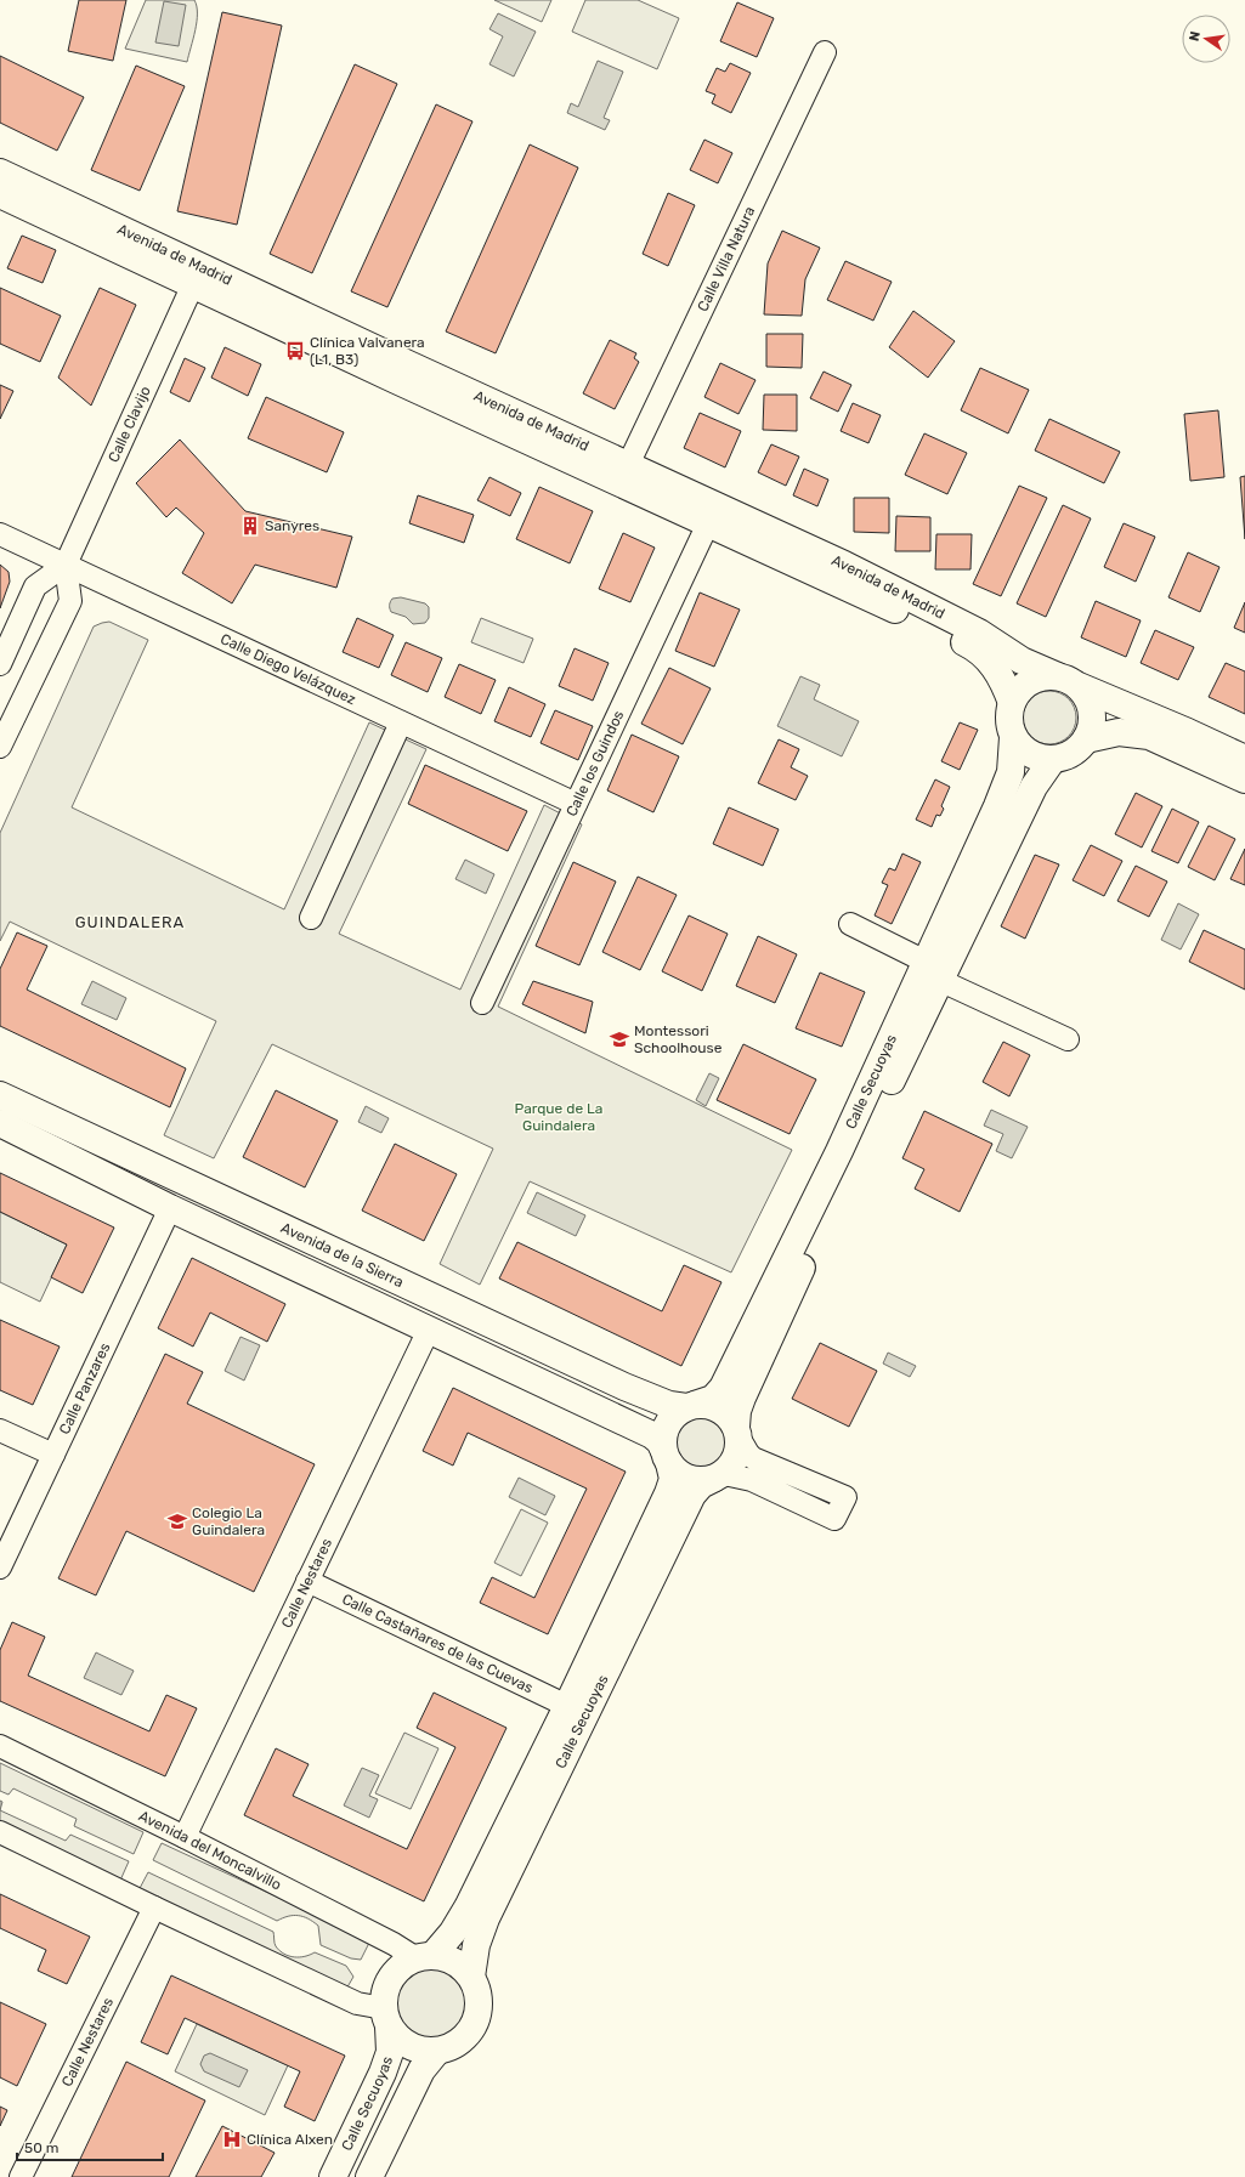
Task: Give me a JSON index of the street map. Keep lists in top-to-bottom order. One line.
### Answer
{"streets":{"main road":["Avenida de Madrid","Calle Secuoyas","Avenida de la Sierra"],"street":["Calle Villa Natura","Calle Clavijo","Calle Diego Velázquez","Calle los Guindos","Calle Panzares","Calle Nestares","Calle Castañares de las Cuevas","Avenida del Moncalvillo"]},"crossings":[["Avenida de Madrid","Calle Villa Natura"],["Avenida de Madrid","Calle Clavijo"],["Avenida de Madrid","Calle los Guindos"],["Avenida de Madrid","Calle Secuoyas"],["Calle Clavijo","Calle Diego Velázquez"],["Calle Diego Velázquez","Calle los Guindos"],["Calle Secuoyas","Avenida de la Sierra"],["Calle Secuoyas","Calle Castañares de las Cuevas"],["Calle Secuoyas","Avenida del Moncalvillo"],["Calle Nestares","Calle Castañares de las Cuevas"],["Calle Nestares","Avenida del Moncalvillo"]],"districts":["GUINDALERA"],"parks":["Parque de La Guindalera"],"places":{"bus stop":["Clínica Valvanera (L1, B3)"],"building":["Sanyres"],"school or university":["Montessori Schoolhouse","Colegio La Guindalera"],"hospital":["Clínica Alxen"]},"scale_bar":"50 m","north":"left"}
